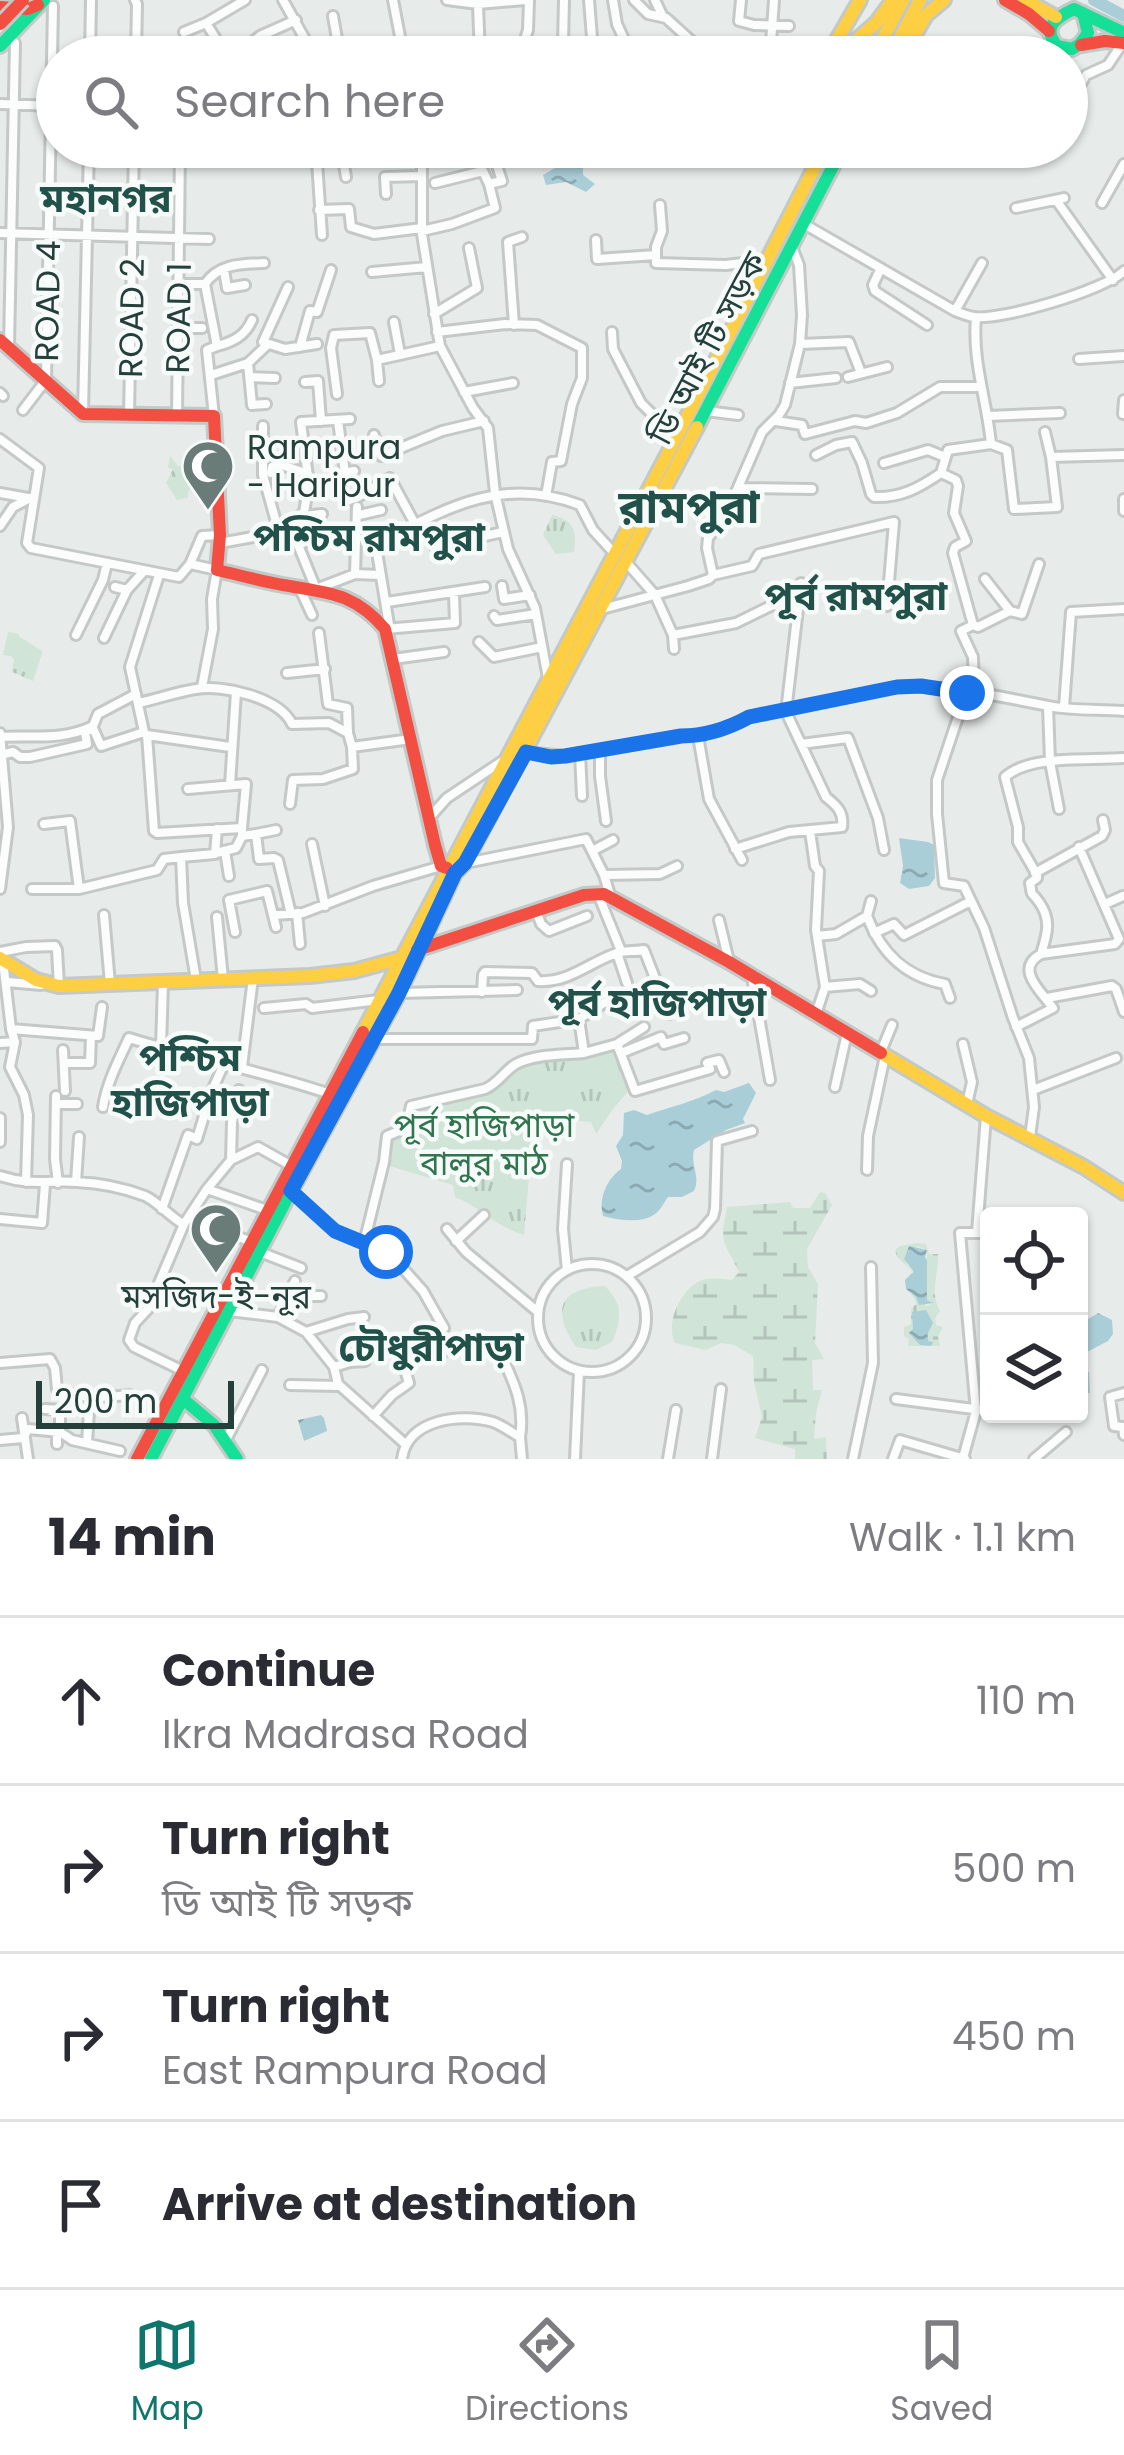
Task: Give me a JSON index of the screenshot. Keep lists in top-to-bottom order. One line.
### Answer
{"streets":{"main road":["ডি আই টি সড়ক"],"street":["ROAD 4","ROAD 2","ROAD 1"]},"districts":["মহানগর","রামপুরা","পশ্চিম রামপুরা","পূর্ব রামপুরা","পূর্ব হাজিপাড়া","পশ্চিম হাজিপাড়া","চৌধুরীপাড়া"],"parks":["পূর্ব হাজিপাড়া বালুর মাঠ"],"places":{"mosque":["Rampura - Haripur","মসজিদ-ই-নূর"]},"scale_bar":"200 m","page":{"search":"Search here","scale":"200 m","heading":["14 min","Walk · 1.1 km"],"list":[["Continue","Ikra Madrasa Road","110 m"],["Turn right","ডি আই টি সড়ক","500 m"],["Turn right","East Rampura Road","450 m"],"Arrive at destination"],"nav":["Map","Directions","Saved"]}}
